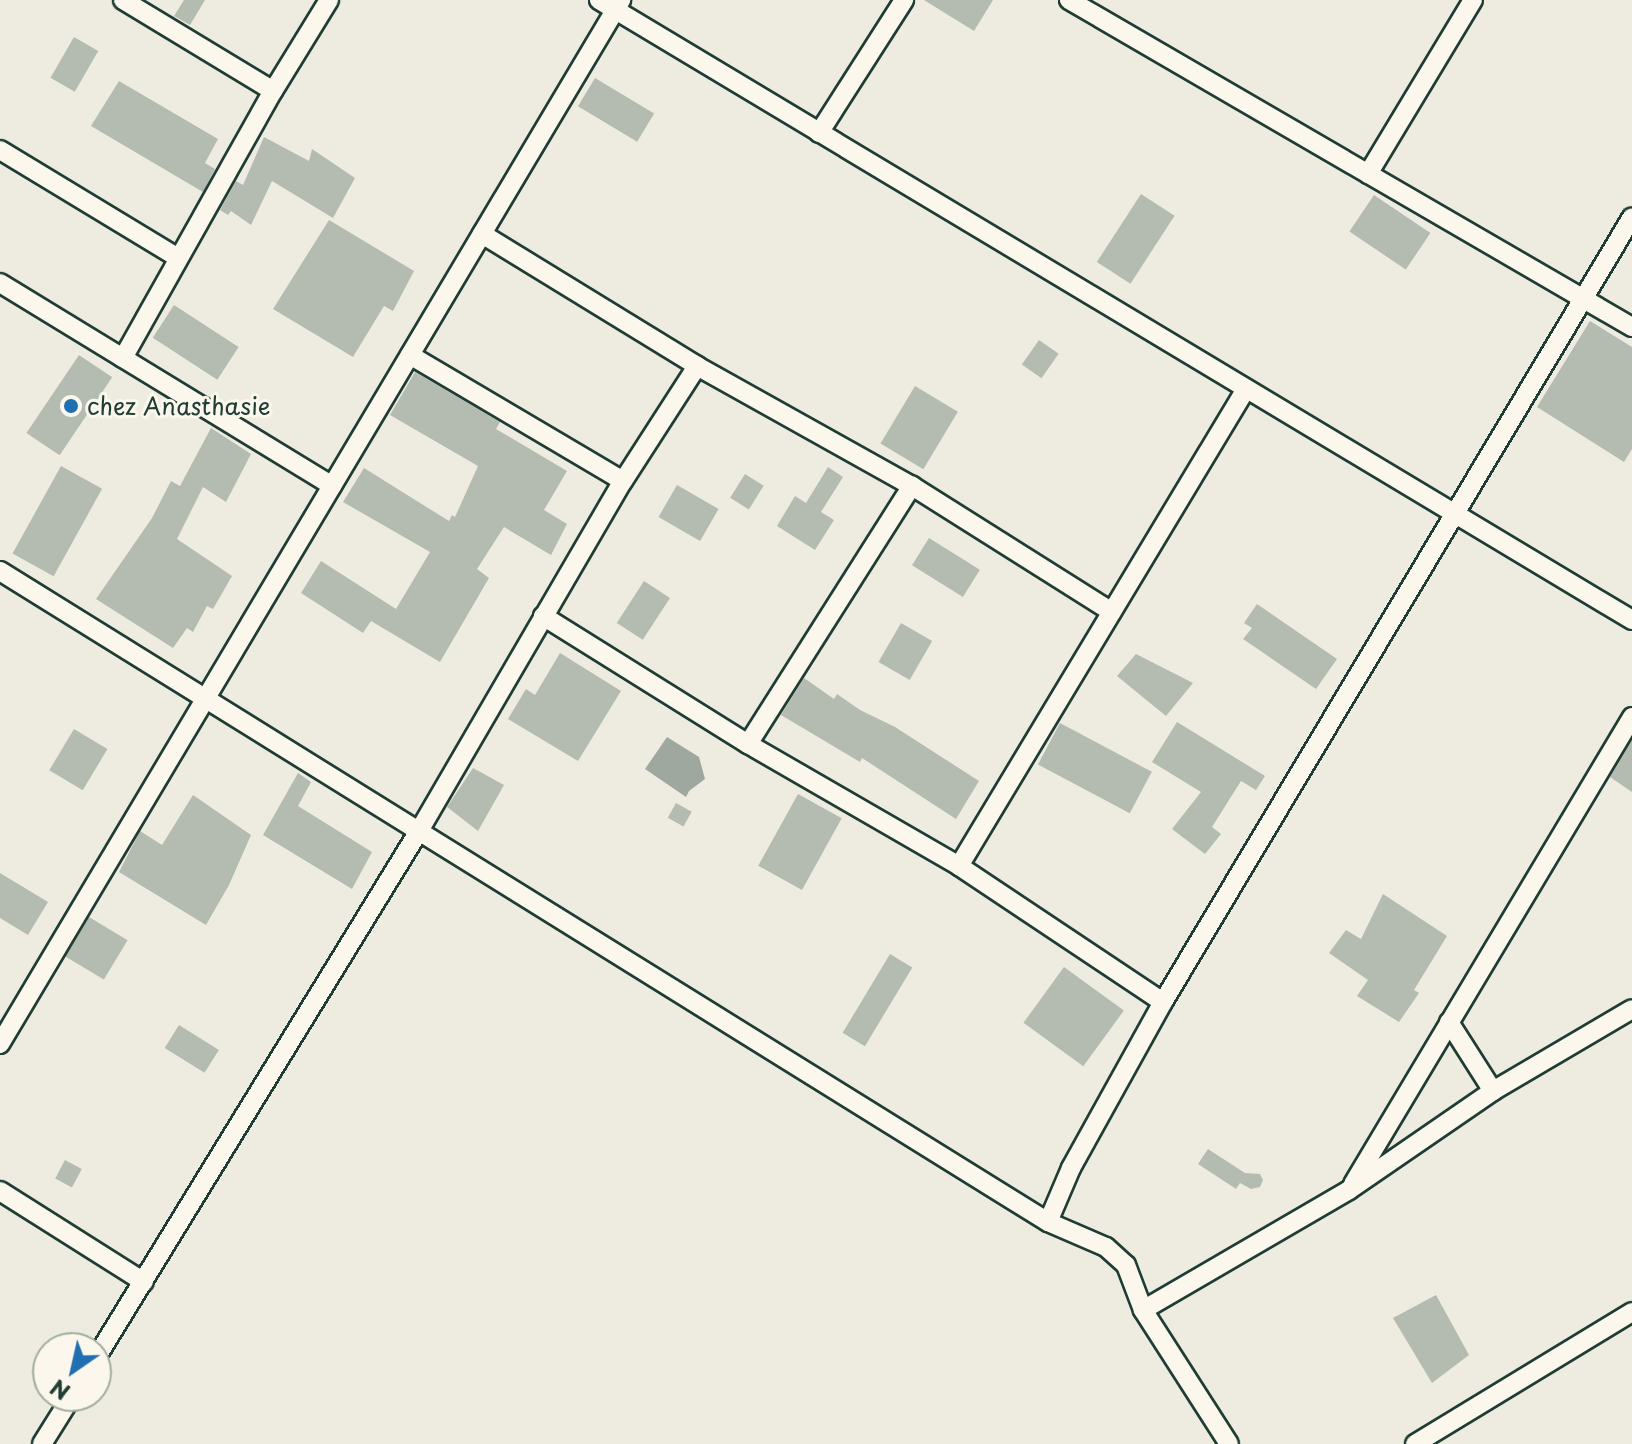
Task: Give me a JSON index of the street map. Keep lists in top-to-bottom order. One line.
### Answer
{"places":["chez Anasthasie"],"north":"bottom left"}
